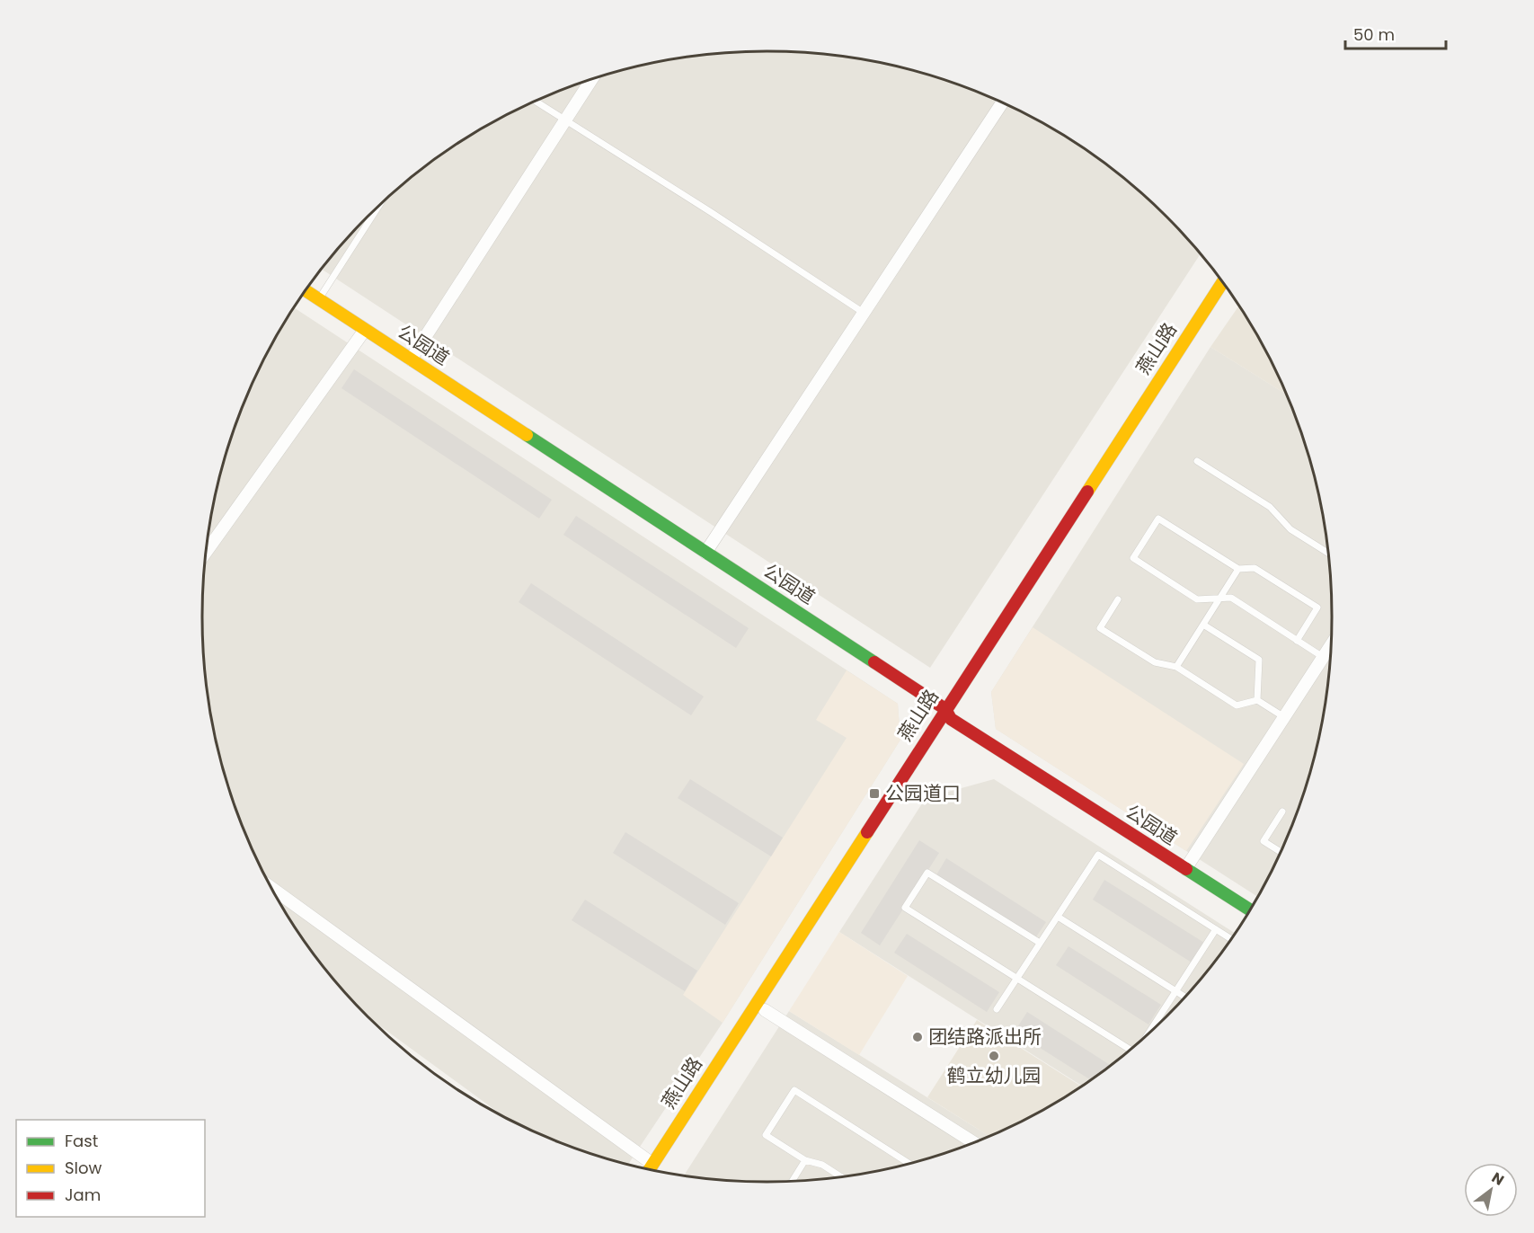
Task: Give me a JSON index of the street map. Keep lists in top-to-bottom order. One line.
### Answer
{"streets":{"main road":["公园道","燕山路"]},"crossings":[["公园道","燕山路"]],"places":{"transit":["公园道口"],"other":["团结路派出所","鹤立幼儿园"]},"legend":["Fast","Slow","Jam"],"scale_bar":"50 m","north":"top right"}
